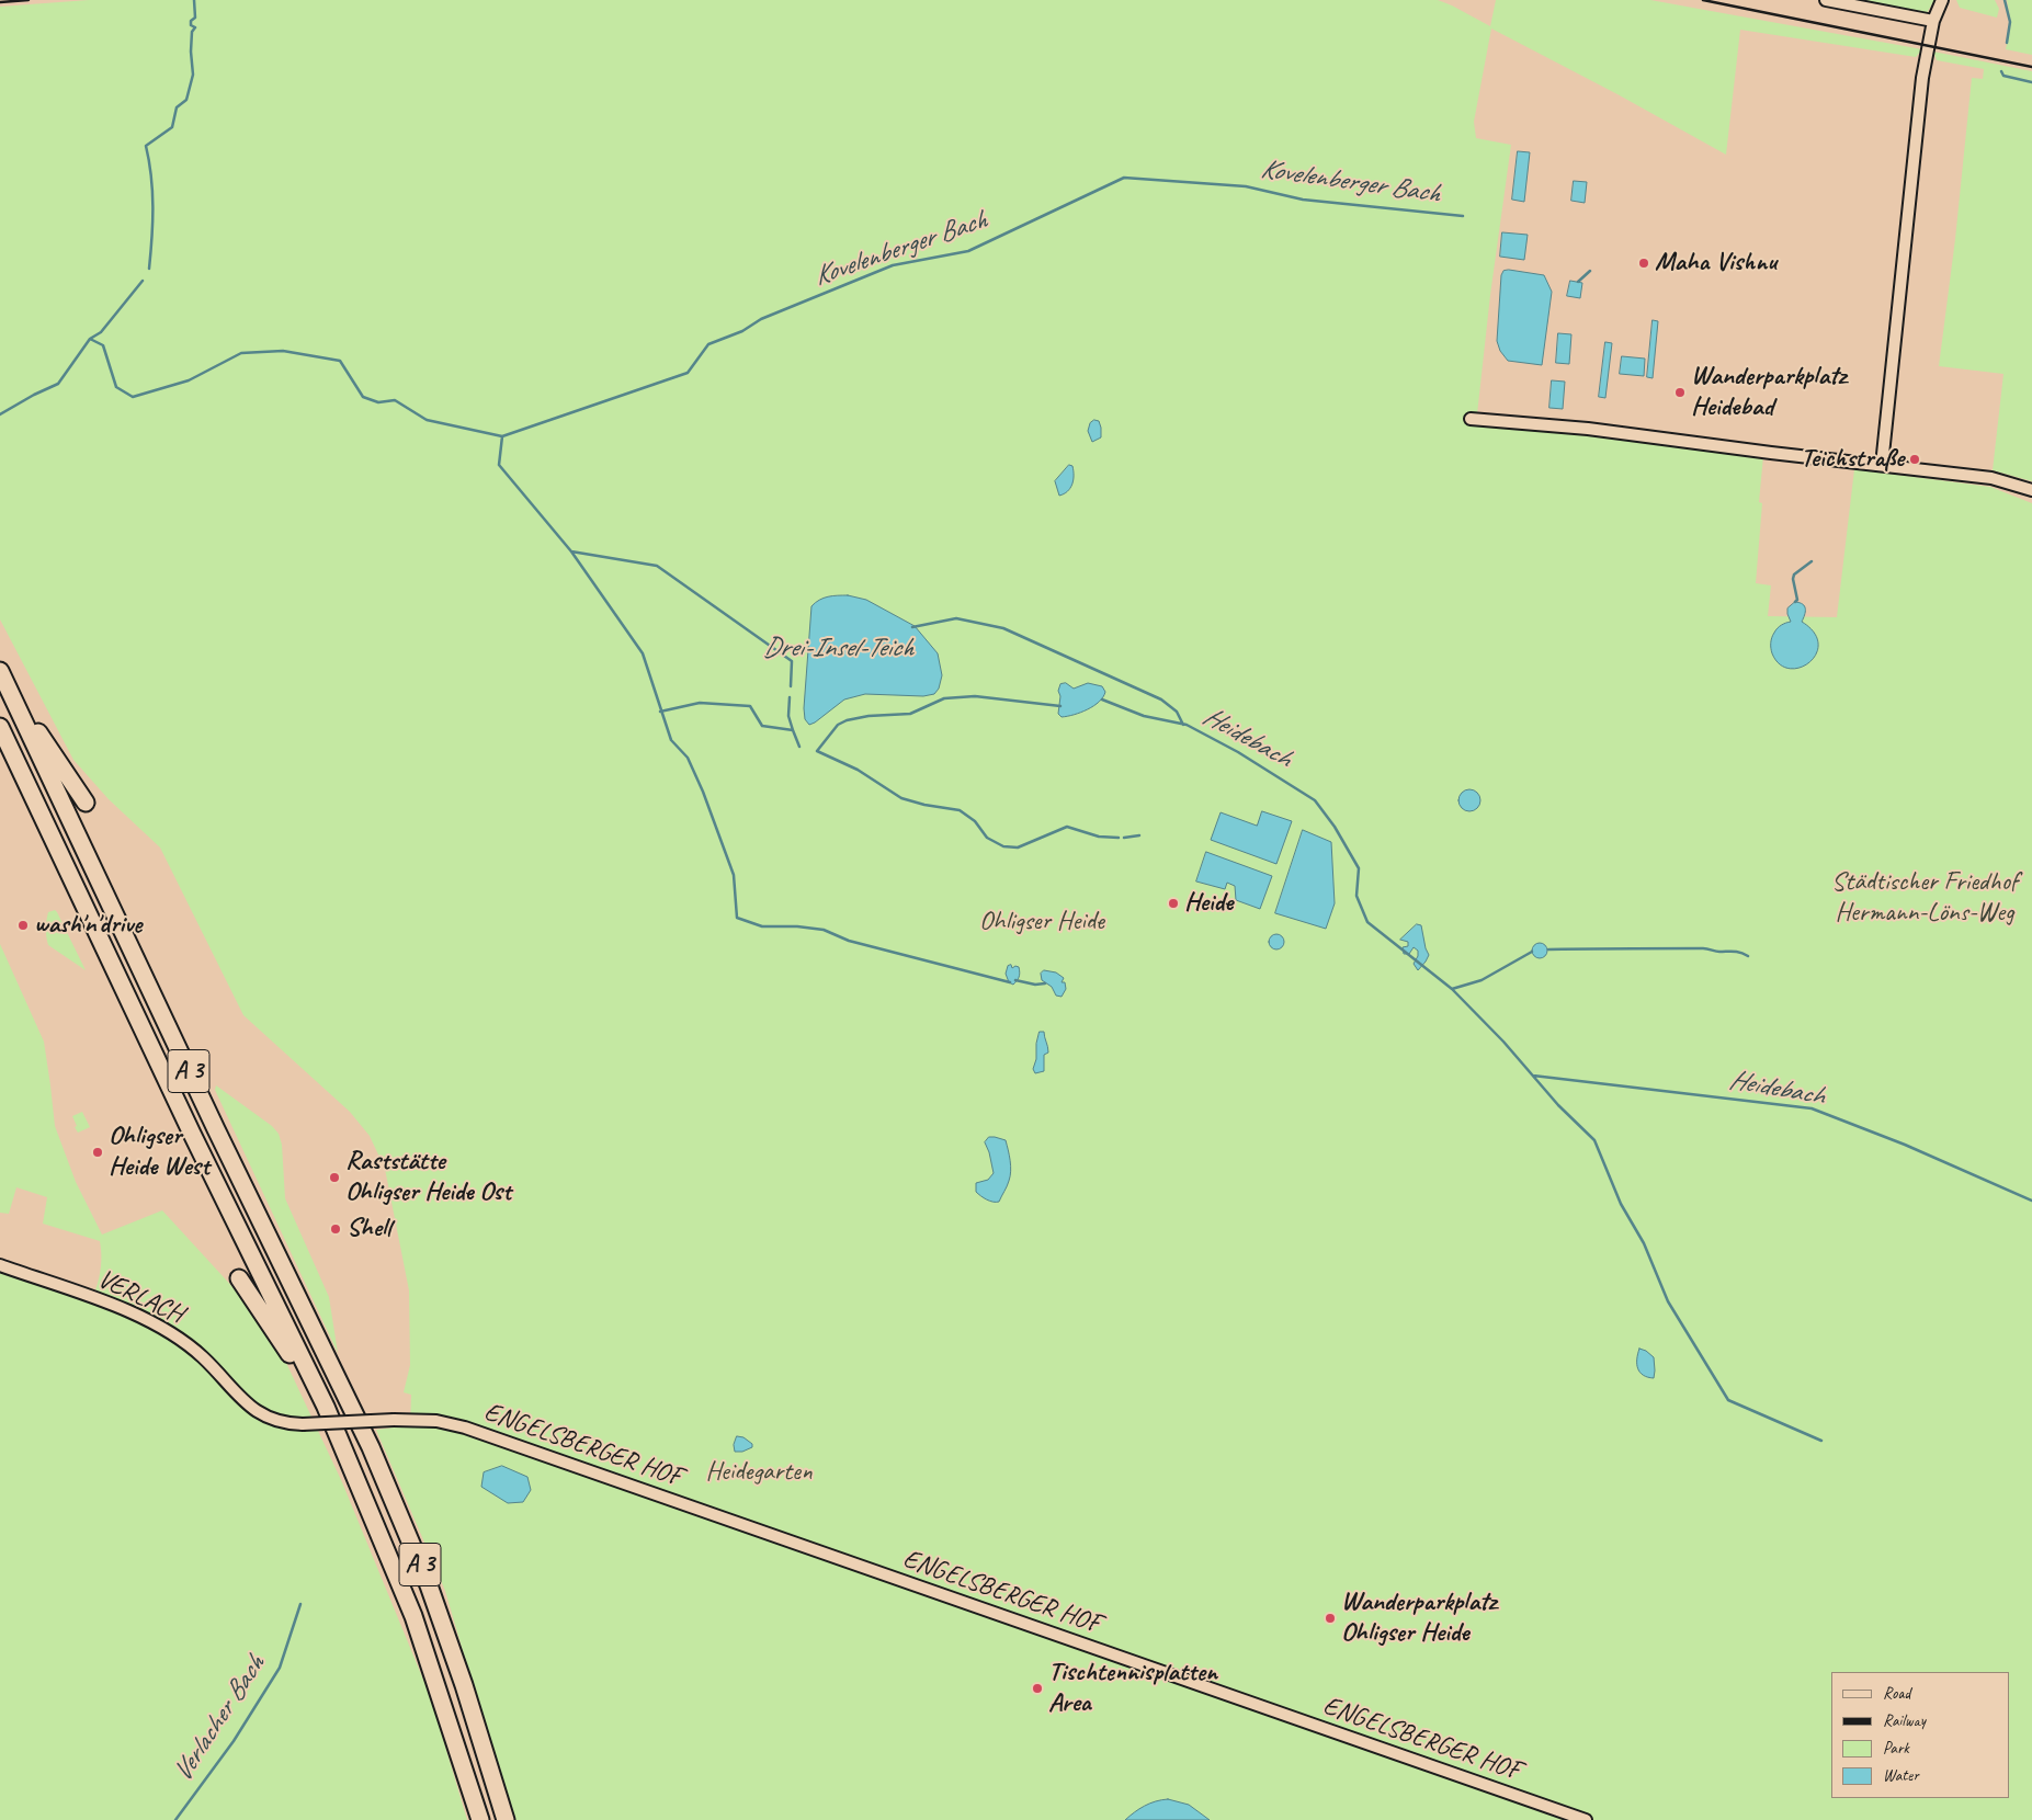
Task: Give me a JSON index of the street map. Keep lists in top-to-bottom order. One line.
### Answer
{"streets":{"highway":["A 3"],"street":["VERLACH","ENGELSBERGER HOF"]},"crossings":[["VERLACH","ENGELSBERGER HOF"]],"water":["Kovelenberger Bach","Drei-Insel-Teich","Heidebach","Verlacher Bach"],"parks":["Städtischer Friedhof Hermann-Löns-Weg","Ohligser Heide","Heidegarten"],"places":["Maha Vishnu","Wanderparkplatz Heidebad","Teichstraße","Heide","wash'n'drive","Ohligser Heide West","Raststätte Ohligser Heide Ost","Shell","Wanderparkplatz Ohligser Heide","Tischtennisplatten Area"],"legend":["Road","Railway","Park","Water"]}
